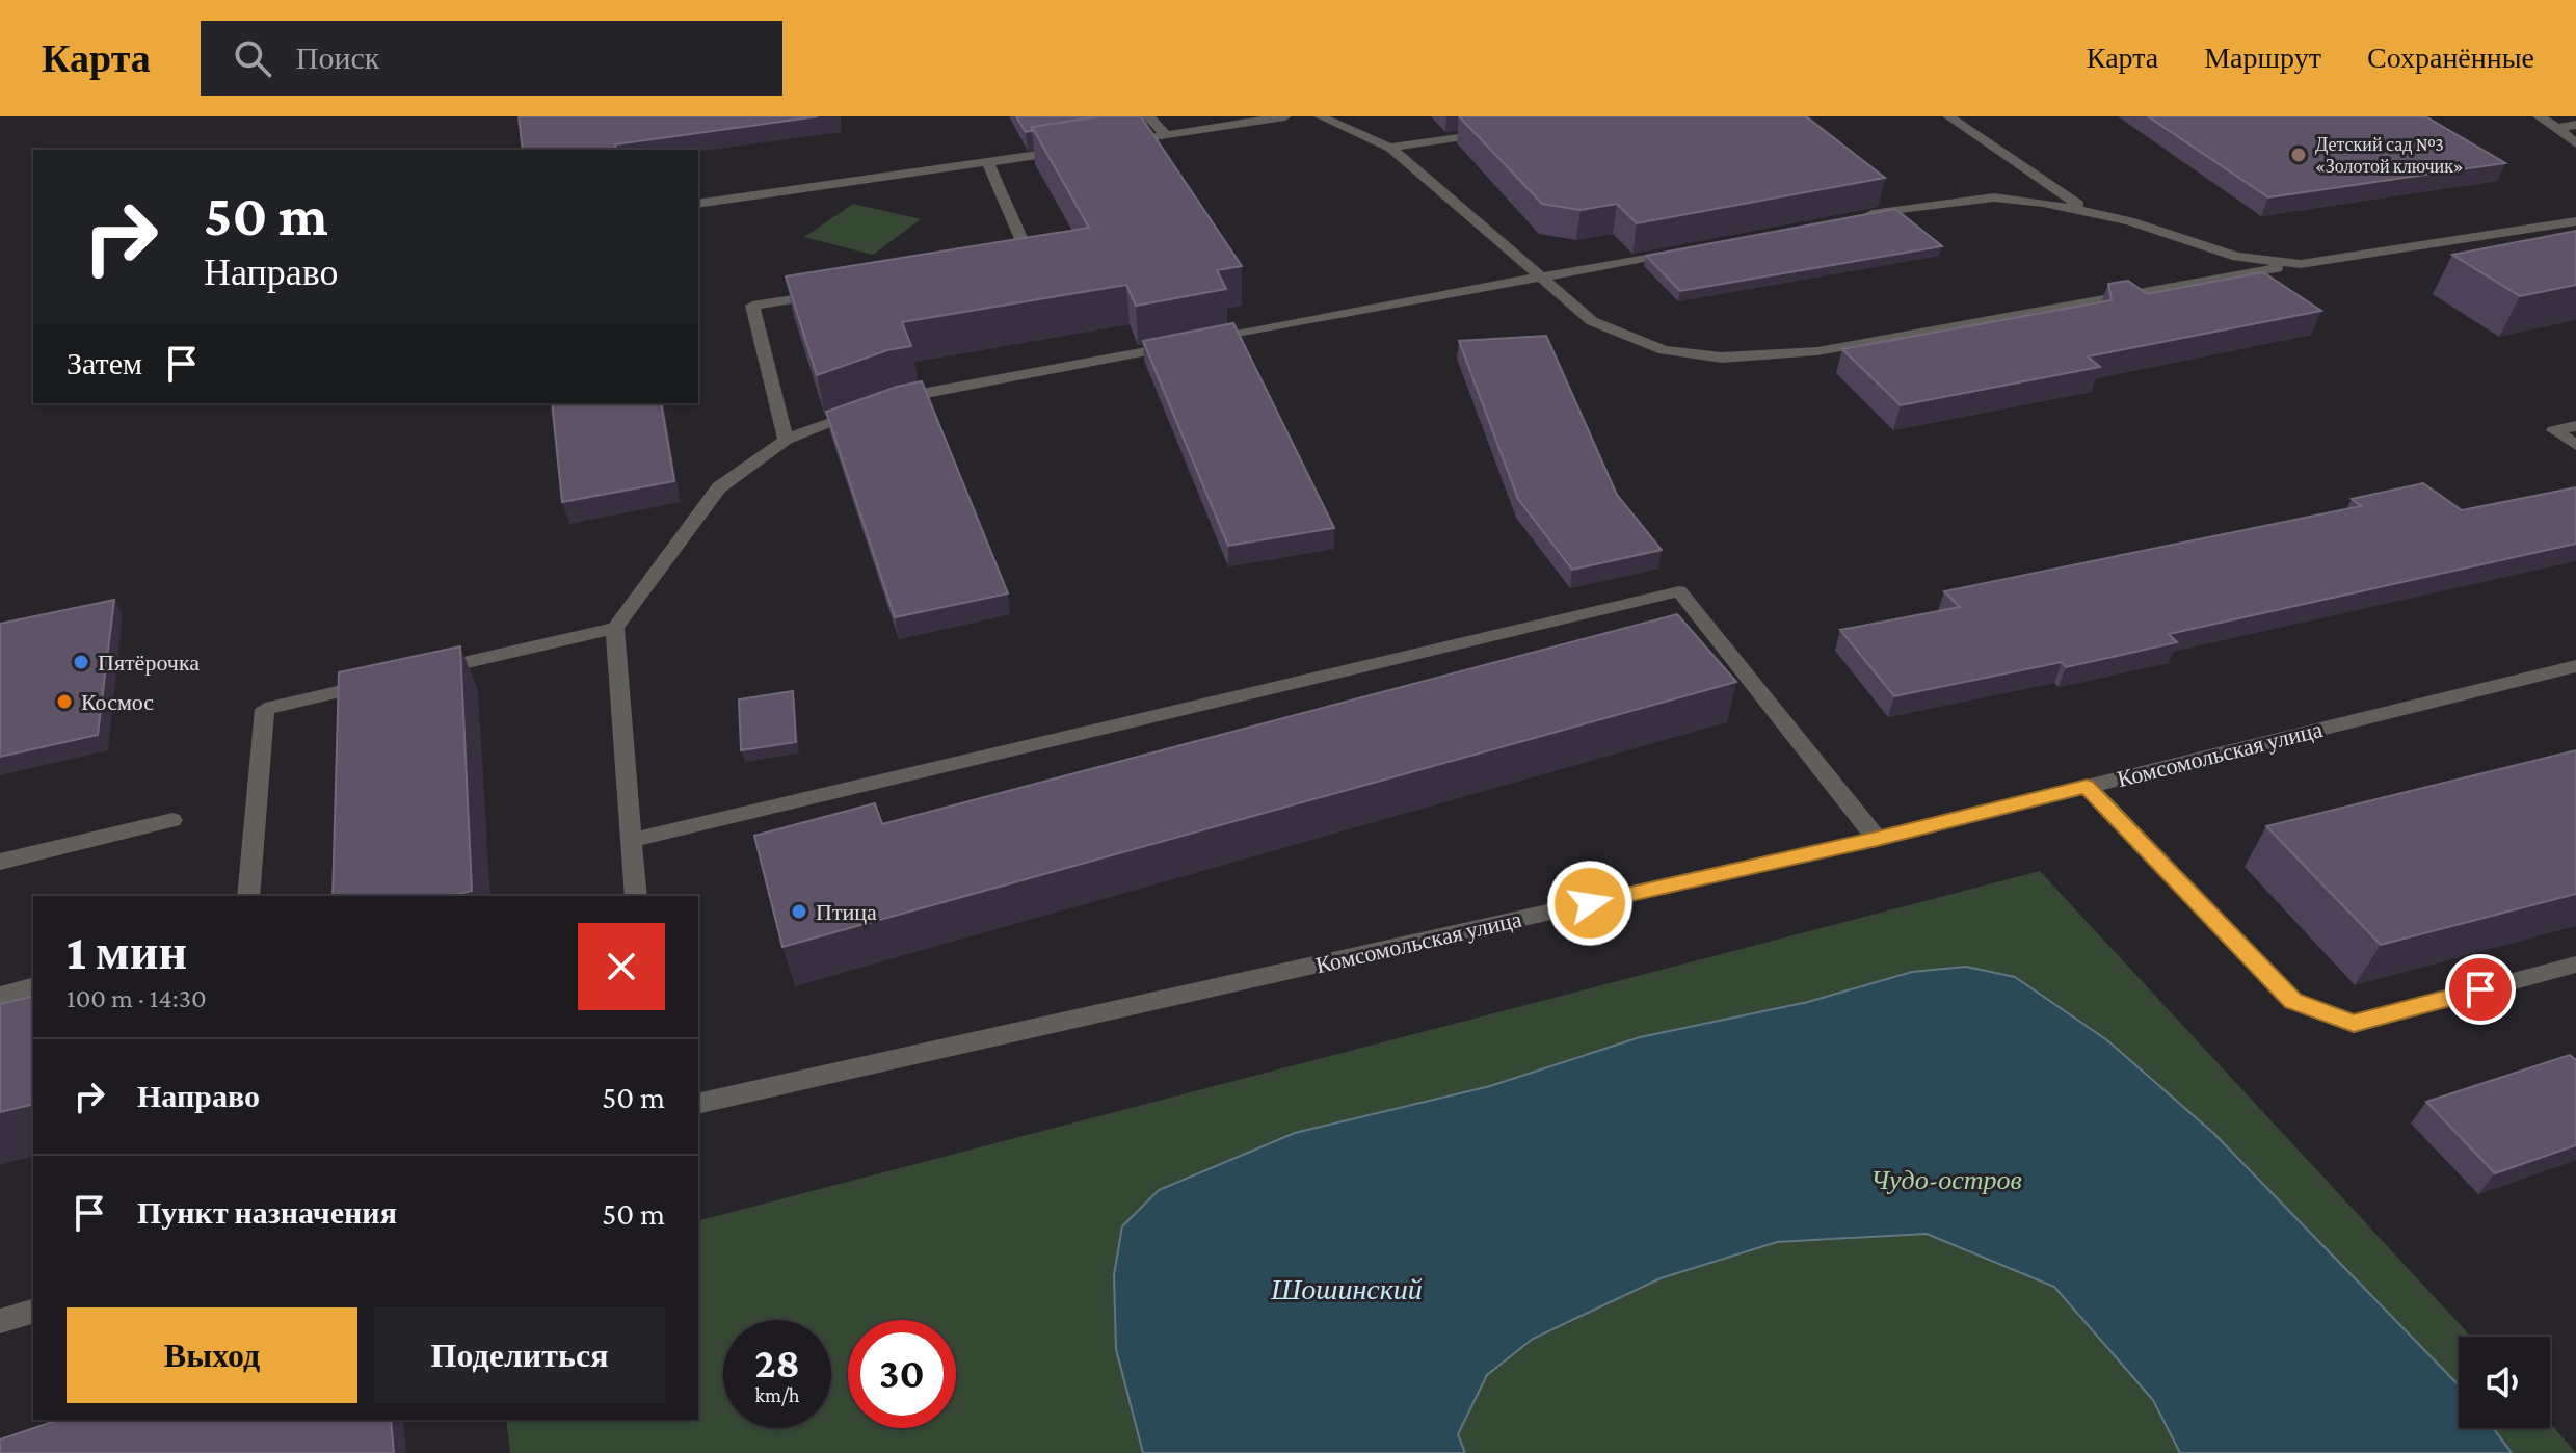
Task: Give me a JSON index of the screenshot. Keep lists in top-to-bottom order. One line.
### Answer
{"streets":{"street":["Комсомольская улица"]},"water":["Шошинский"],"parks":["Чудо-остров"],"places":["Детский сад №3 «Золотой ключик»","Пятёрочка","Космос","Птица"],"page":{"header":"Карта","search":"Поиск","nav":["Карта","Маршрут","Сохранённые"],"turn":["50 m","Направо"],"then":"Затем","heading":["1 мин","100 m · 14:30"],"list":[{"name":"Направо","value":"50 m"},{"name":"Пункт назначения","value":"50 m"}],"buttons":["Выход","Поделиться"],"speed":"28 km/h","limit":"30"}}
